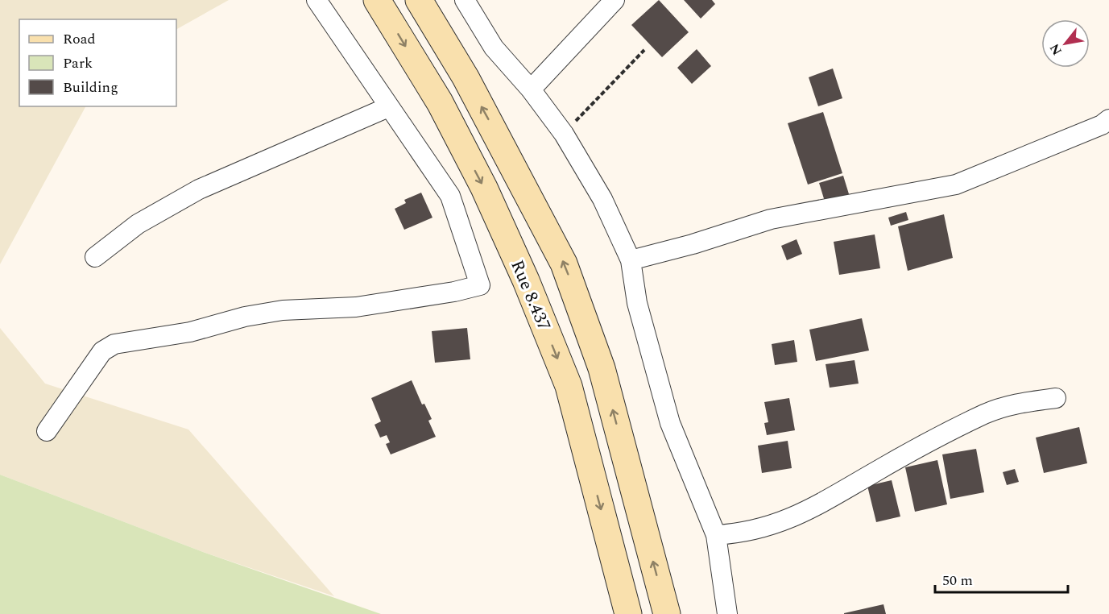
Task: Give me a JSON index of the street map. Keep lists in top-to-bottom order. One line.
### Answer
{"streets":{"main road":["Rue 8.437"]},"legend":["Road","Park","Building"],"scale_bar":"50 m","north":"bottom left"}
